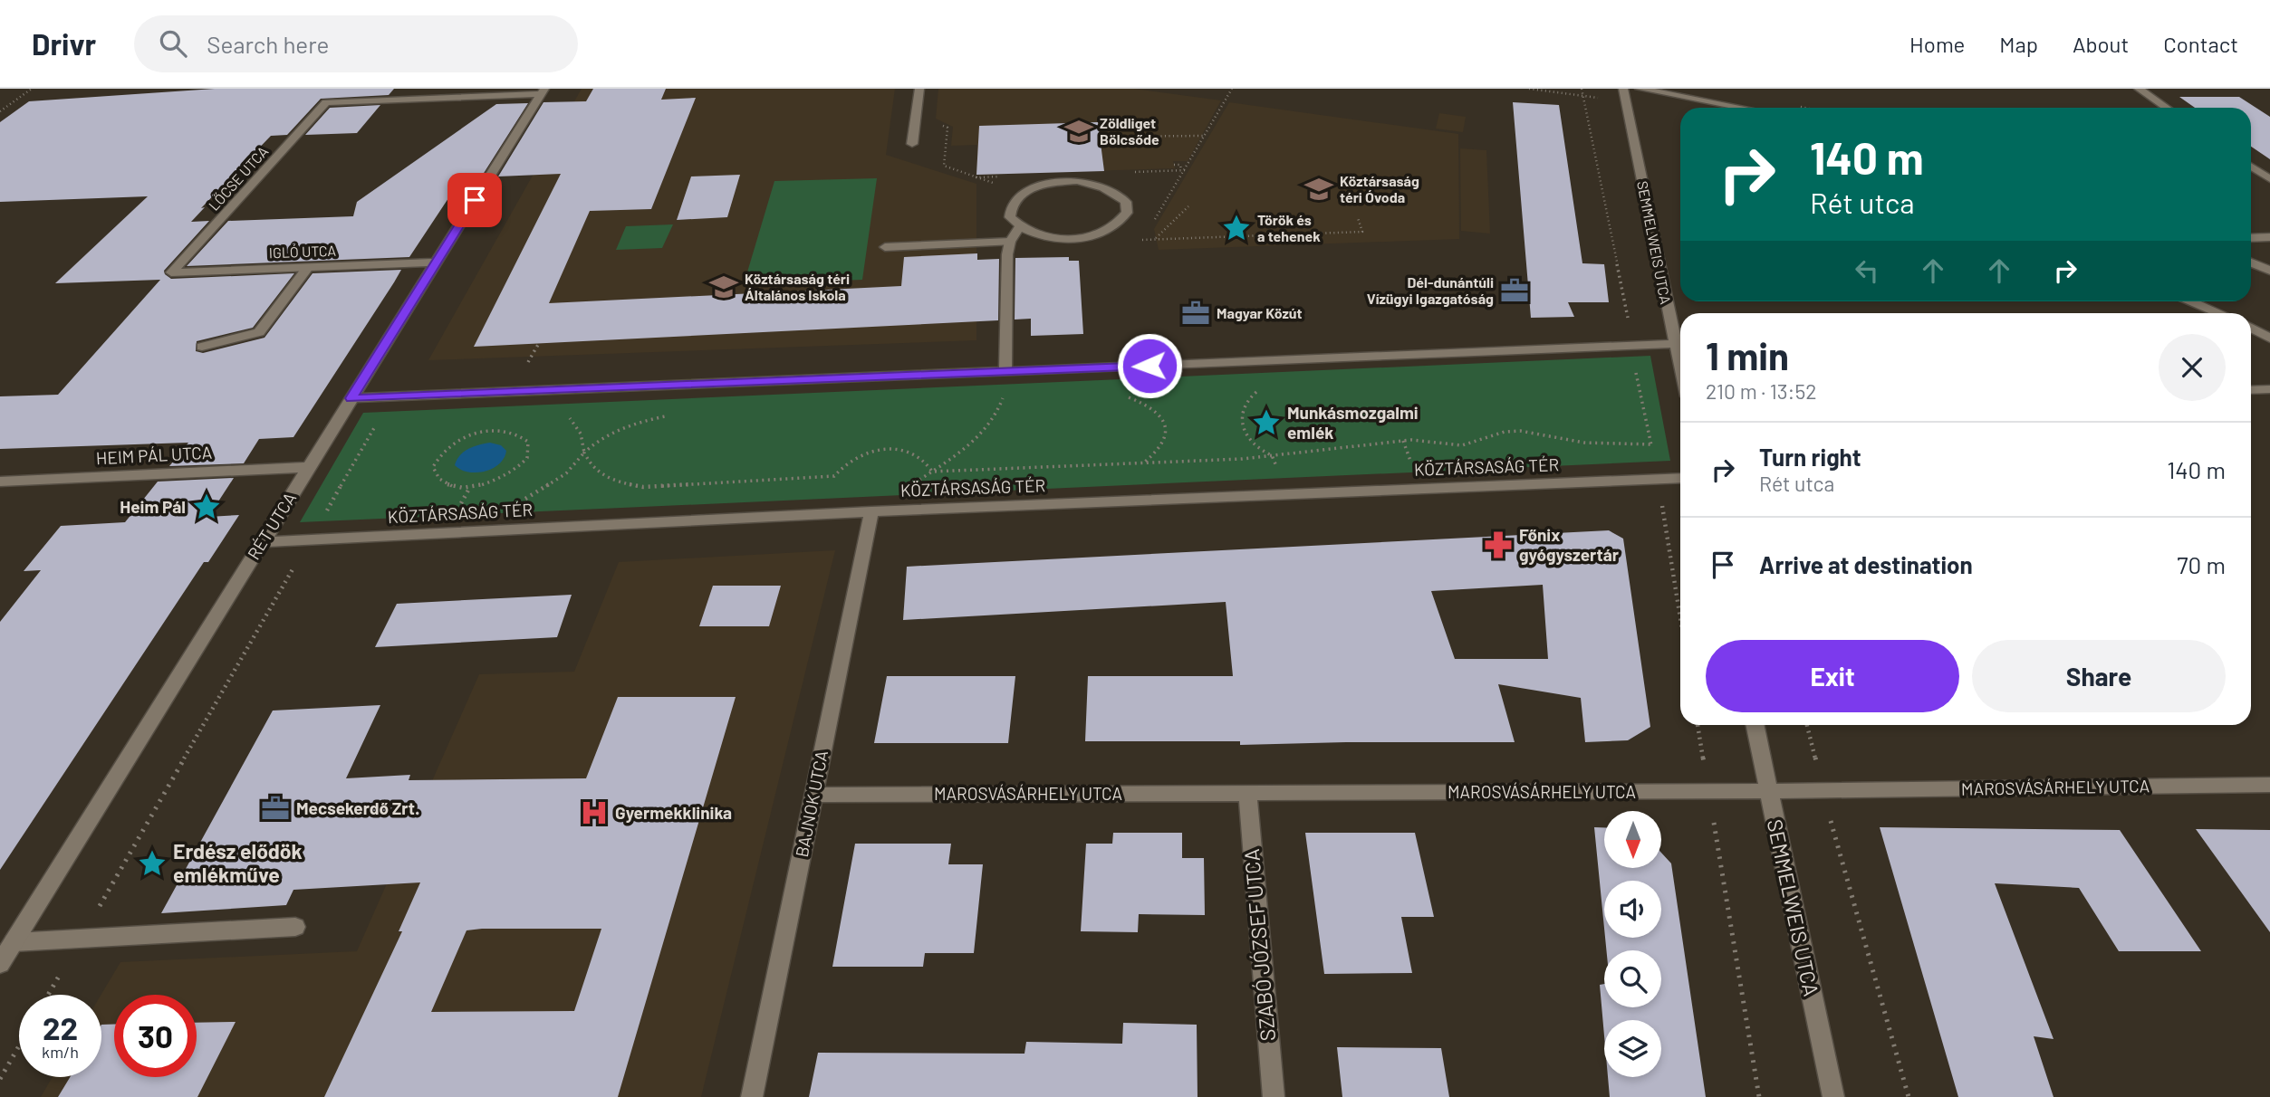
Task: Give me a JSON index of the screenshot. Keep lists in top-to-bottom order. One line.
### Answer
{"streets":{"street":["LŐCSE UTCA","SEMMELWEIS UTCA","IGLÓ UTCA","HEIM PÁL UTCA","KÖZTÁRSASÁG TÉR","RÉT UTCA","MAROSVÁSÁRHELY UTCA","BAJNOK UTCA","SZABÓ JÓZSEF UTCA"]},"crossings":[["LŐCSE UTCA","IGLÓ UTCA"],["LŐCSE UTCA","RÉT UTCA"],["SEMMELWEIS UTCA","MAROSVÁSÁRHELY UTCA"],["IGLÓ UTCA","RÉT UTCA"],["HEIM PÁL UTCA","RÉT UTCA"],["KÖZTÁRSASÁG TÉR","RÉT UTCA"],["KÖZTÁRSASÁG TÉR","BAJNOK UTCA"],["MAROSVÁSÁRHELY UTCA","BAJNOK UTCA"],["MAROSVÁSÁRHELY UTCA","SZABÓ JÓZSEF UTCA"]],"places":{"school or university":["Zöldliget Bölcsőde","Köztársaság téri Óvoda","Köztársaság téri Általános Iskola"],"place":["Török és a tehenek","Munkásmozgalmi emlék","Heim Pál","Erdész elődök emlékműve"],"office":["Dél-dunántúli Vízügyi Igazgatóság","Magyar Közút","Mecsekerdő Zrt."],"pharmacy":["Főnix gyógyszertár"],"hospital":["Gyermekklinika"]},"north":"bottom","page":{"header":"Drivr","search":"Search here","nav":["Home","Map","About","Contact"],"turn":["140 m","Rét utca"],"heading":["1 min","210 m · 13:52"],"list":[{"name":"Turn right","note":"Rét utca","value":"140 m"},{"name":"Arrive at destination","value":"70 m"}],"buttons":["Exit","Share"],"speed":"22 km/h","limit":"30"}}
